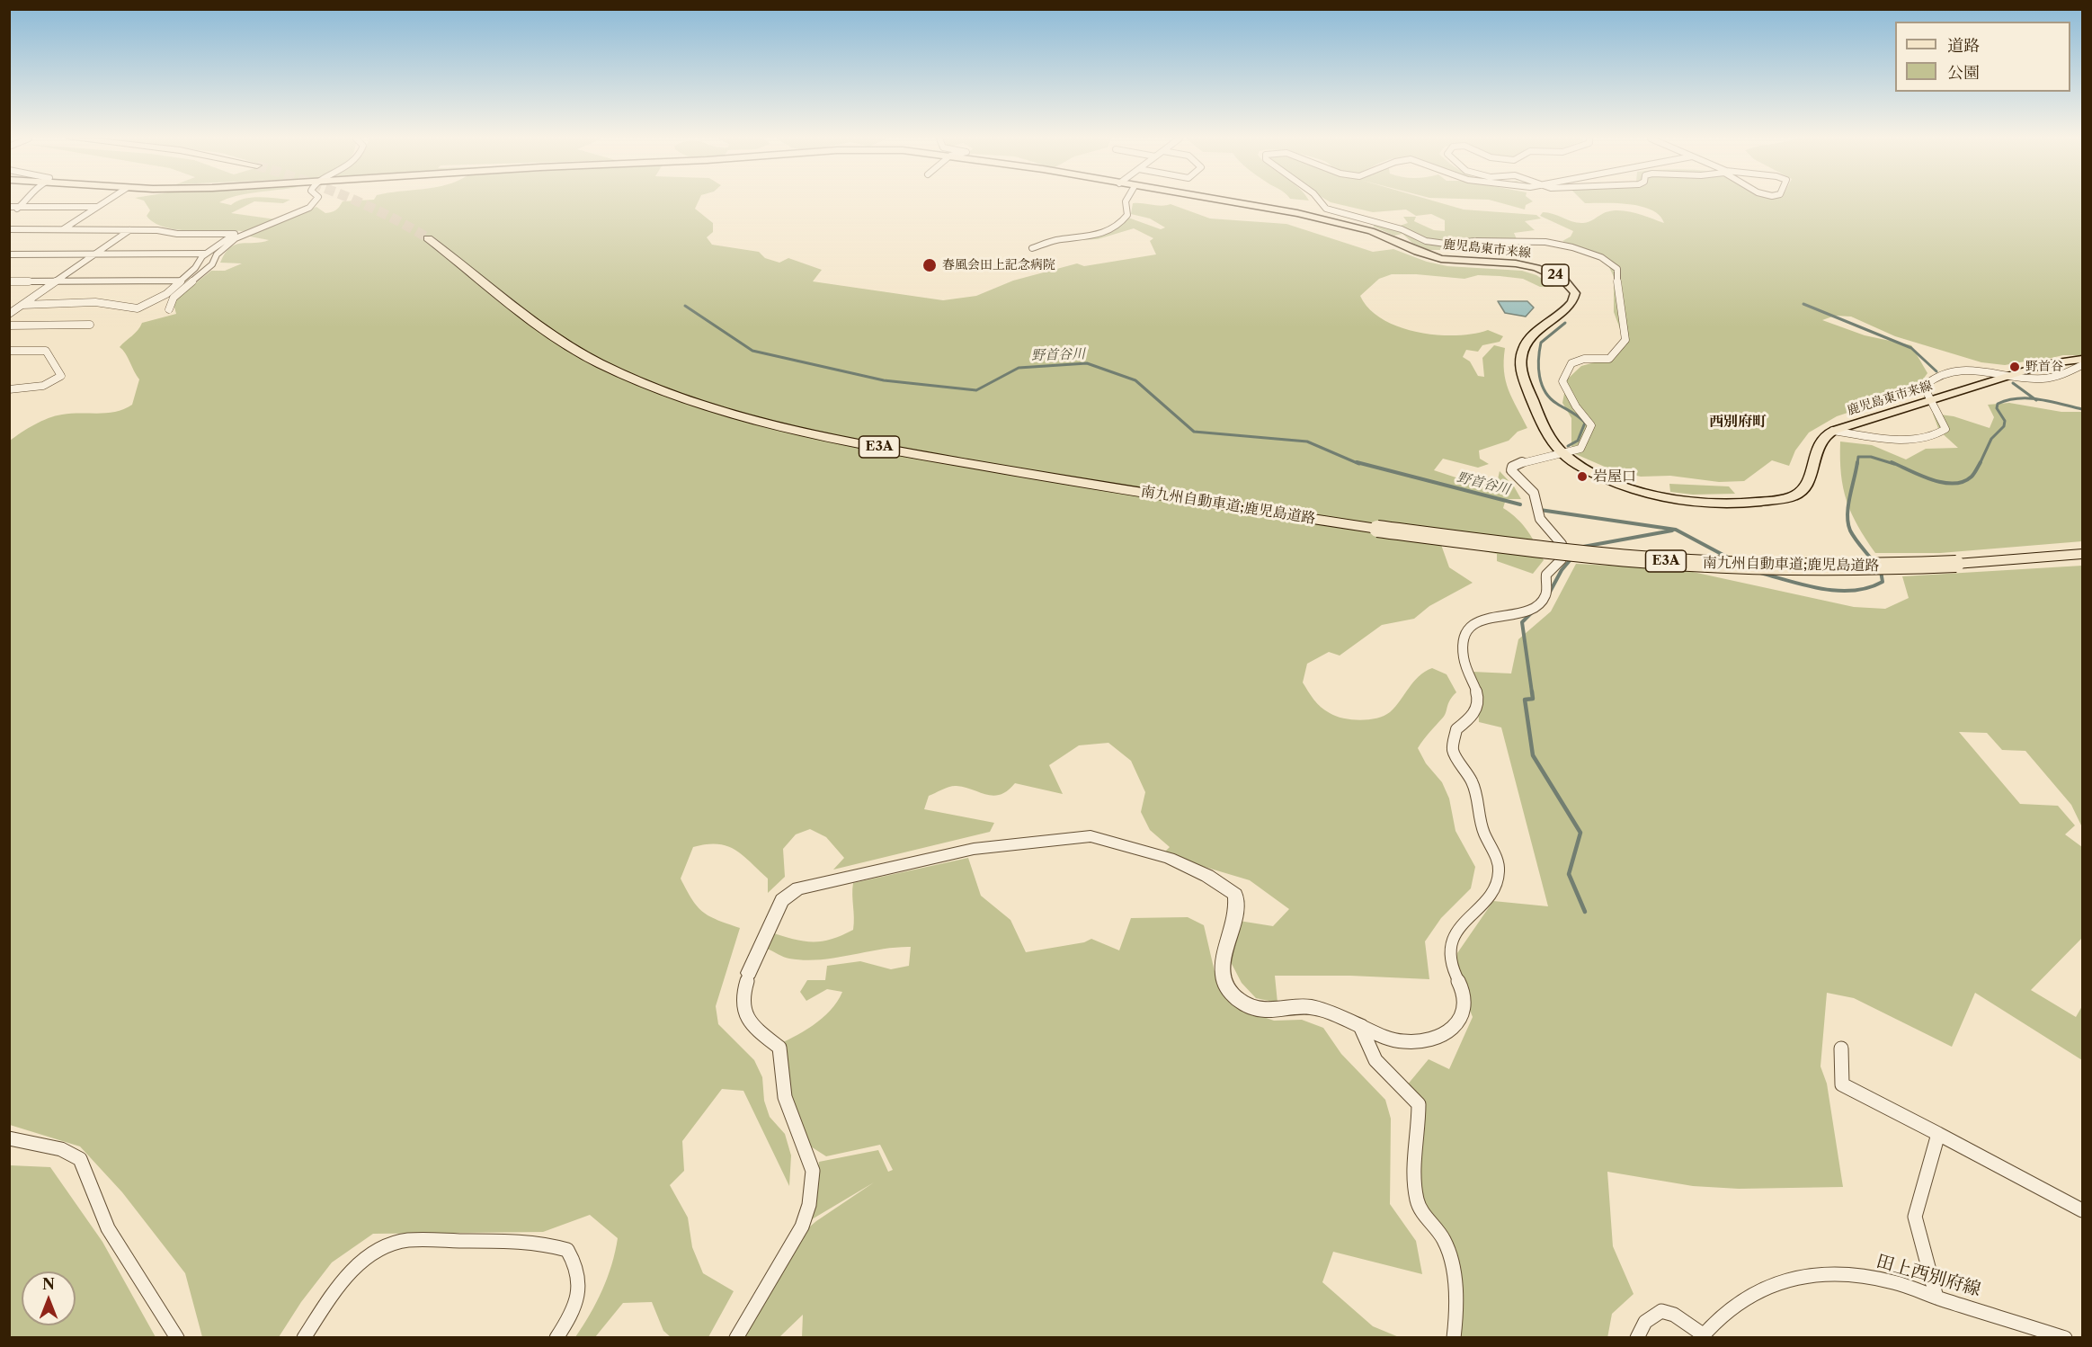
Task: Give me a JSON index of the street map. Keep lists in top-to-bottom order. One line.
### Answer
{"streets":{"highway":["E3A","南九州自動車道;鹿児島道路"],"main road":["鹿児島東市来線","24"],"street":["田上西別府線"]},"districts":["西別府町"],"water":["野首谷川"],"places":["春風会田上記念病院","野首谷","岩屋口"],"legend":["道路","公園"],"north":"top"}
